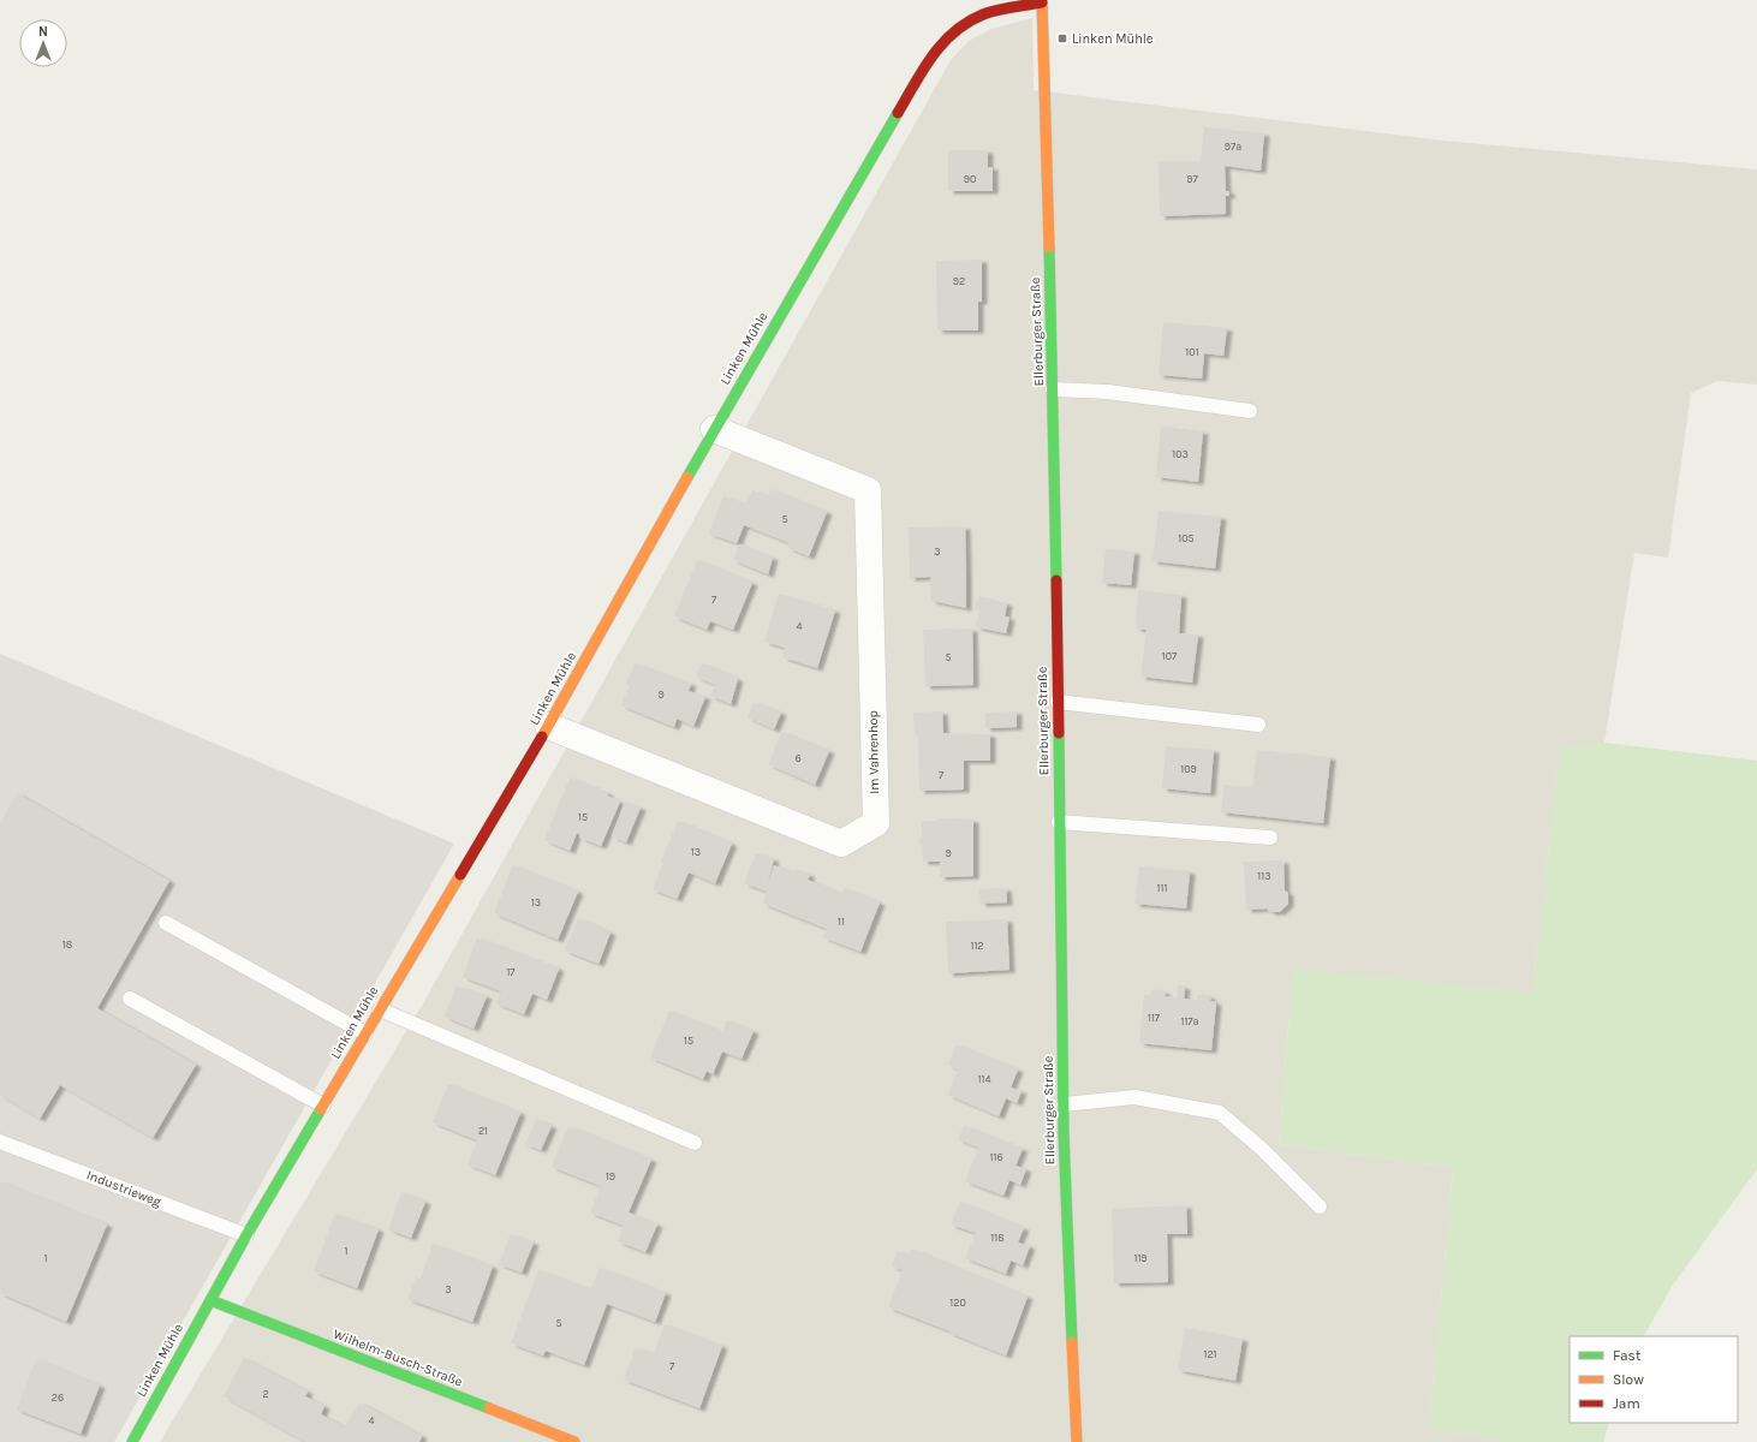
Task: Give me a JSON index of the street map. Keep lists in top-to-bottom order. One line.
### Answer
{"streets":{"street":["Ellerburger Straße","Linken Mühle","Im Vahrenhop","Wilhelm-Busch-Straße"],"lane":["Industrieweg"]},"crossings":[["Ellerburger Straße","Linken Mühle"],["Linken Mühle","Im Vahrenhop"],["Linken Mühle","Industrieweg"],["Linken Mühle","Wilhelm-Busch-Straße"]],"places":{"transit":["Linken Mühle"]},"house_numbers":["97a","90","97","92","101","103","5","105","3","7","4","107","5","9","6","109","7","15","13","9","113","111","13","11","18","112","17","117","117a","15","114","21","116","19","118","1","1","119","3","120","5","121","7","2","26","4"],"legend":["Fast","Slow","Jam"],"north":"top"}
